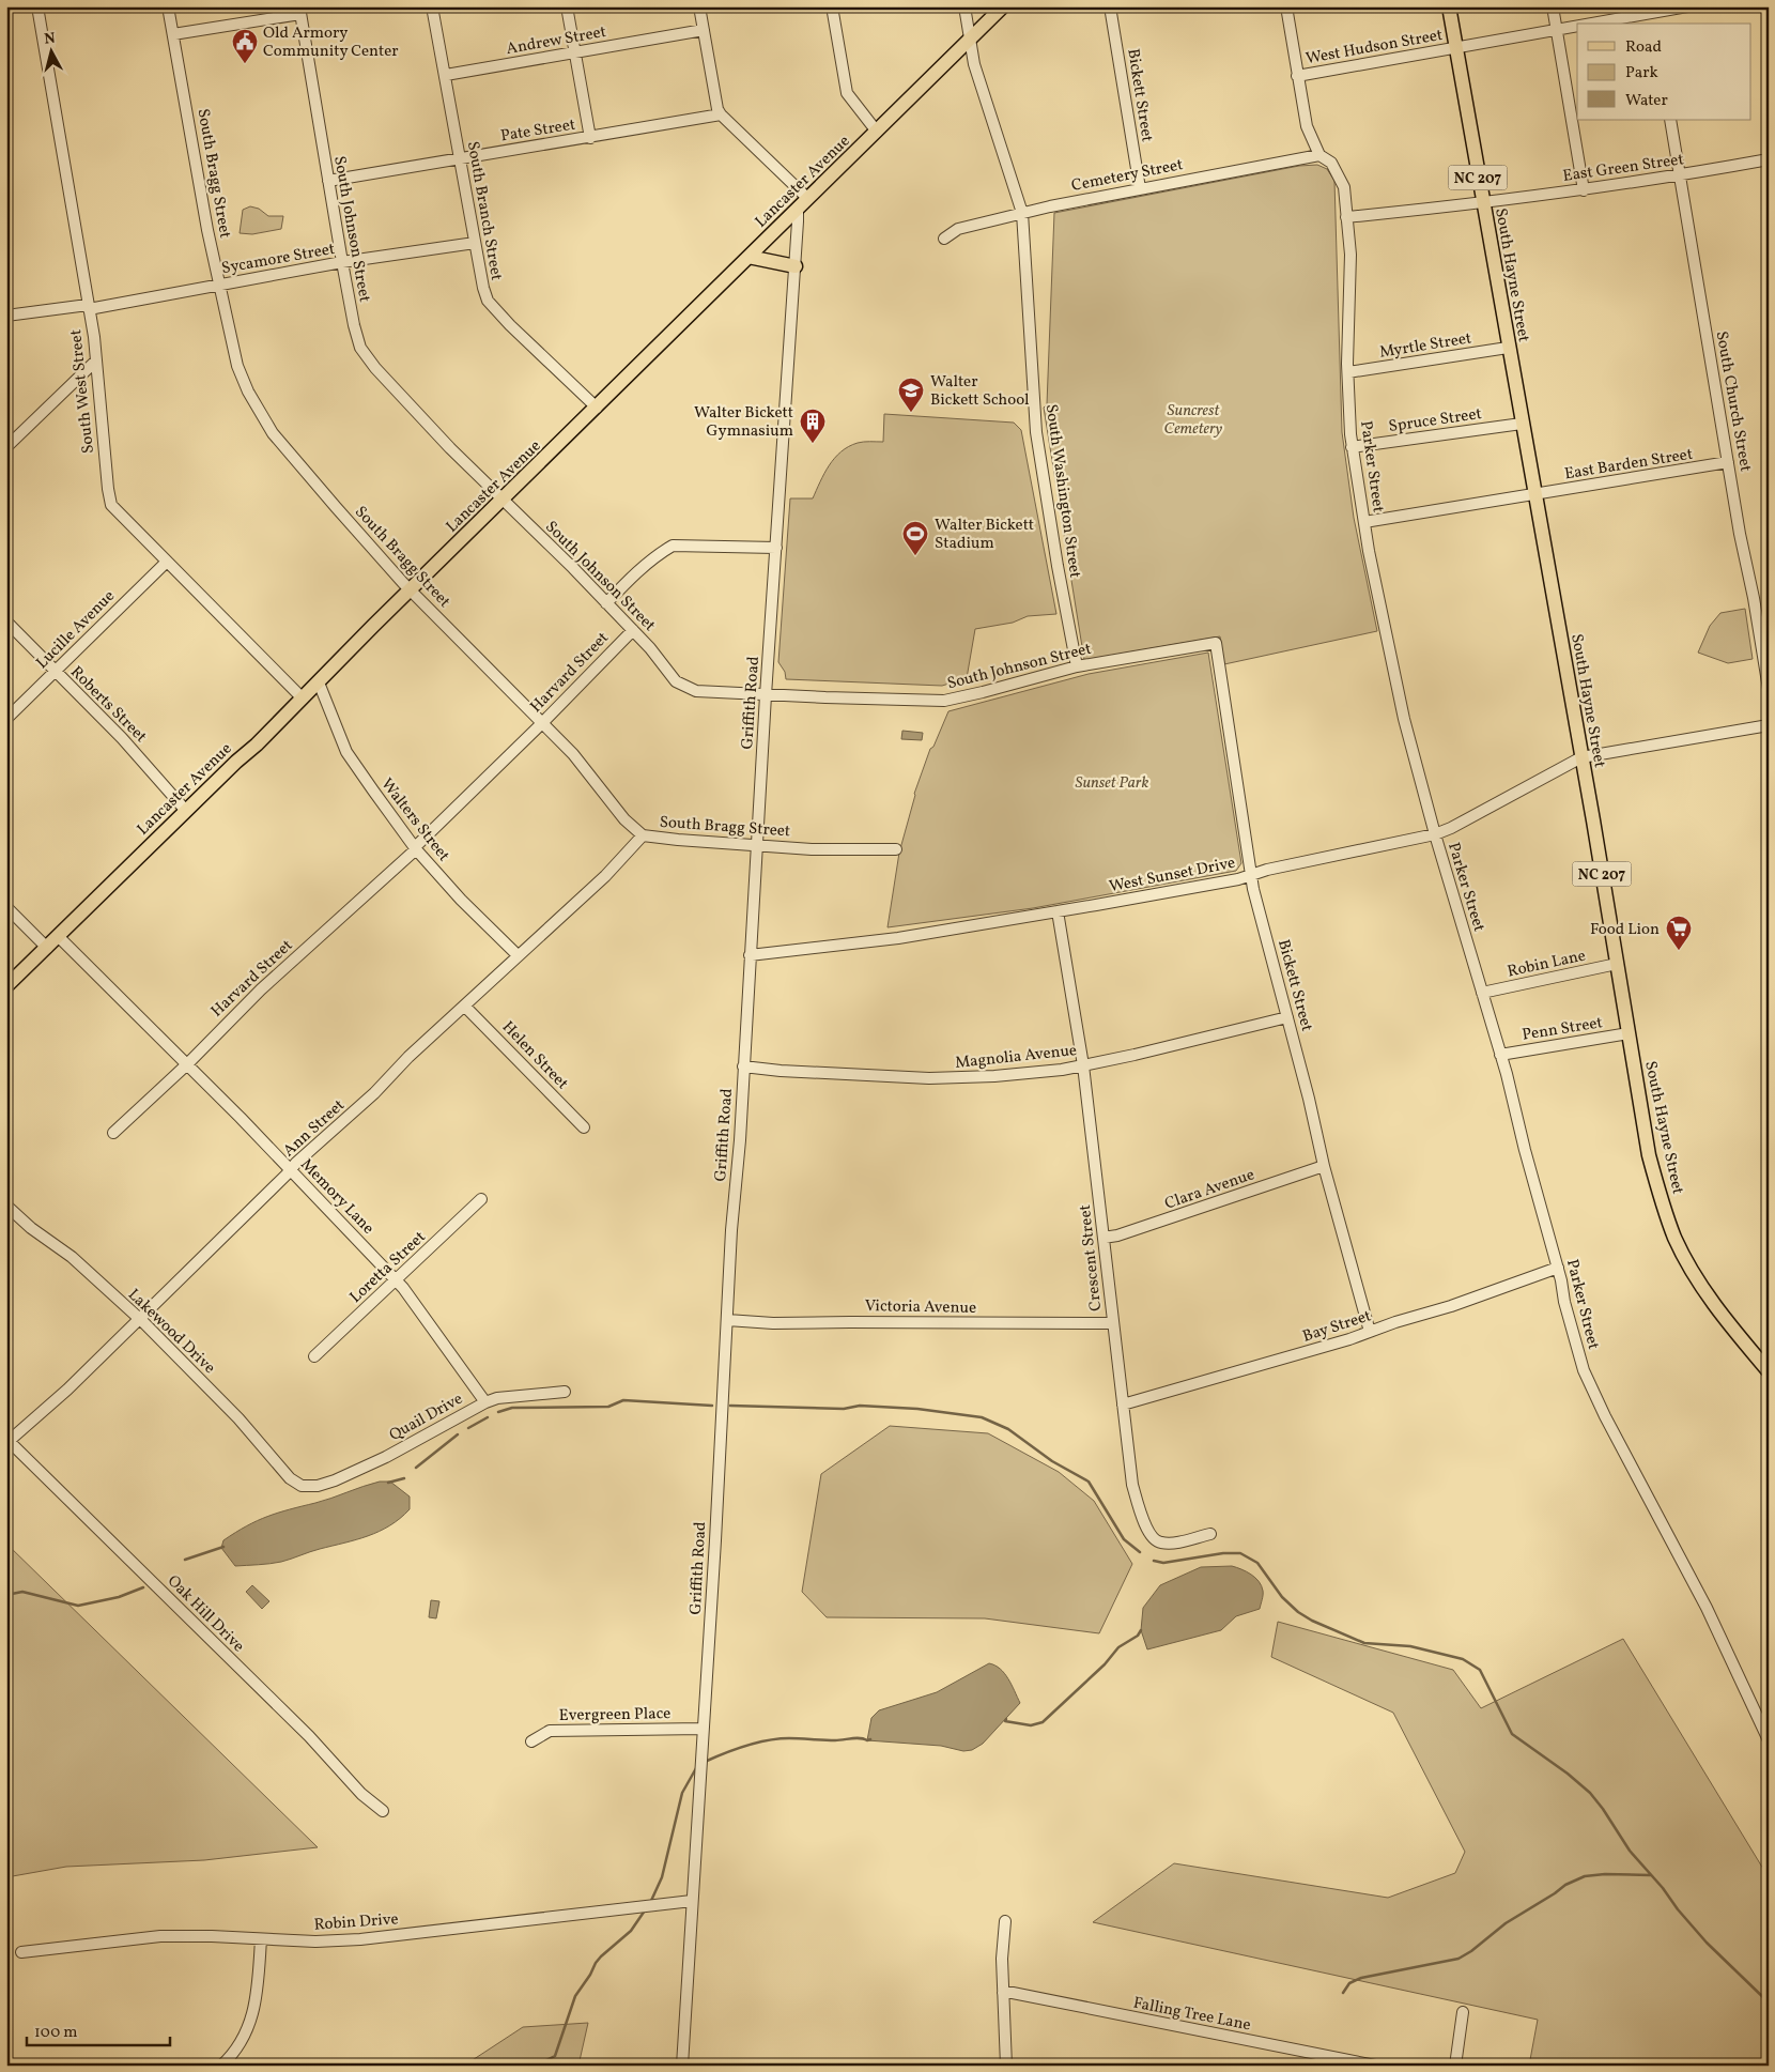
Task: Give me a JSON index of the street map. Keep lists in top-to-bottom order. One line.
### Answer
{"streets":{"main road":["NC 207","Lancaster Avenue","South Hayne Street"],"street":["Andrew Street","West Hudson Street","Bickett Street","Pate Street","East Green Street","South Bragg Street","Cemetery Street","South Branch Street","South Johnson Street","Sycamore Street","Myrtle Street","South West Street","South Church Street","Spruce Street","East Barden Street","Parker Street","South Washington Street","Lucille Avenue","Harvard Street","Griffith Road","Roberts Street","Walters Street","West Sunset Drive","Robin Lane","Penn Street","Helen Street","Magnolia Avenue","Ann Street","Clara Avenue","Memory Lane","Crescent Street","Loretta Street","Victoria Avenue","Bay Street","Lakewood Drive","Quail Drive","Oak Hill Drive","Evergreen Place","Robin Drive","Falling Tree Lane"]},"crossings":[["Andrew Street","South Branch Street"],["West Hudson Street","South Hayne Street"],["West Hudson Street","Parker Street"],["Bickett Street","Cemetery Street"],["Bickett Street","South Johnson Street"],["Bickett Street","West Sunset Drive"],["Bickett Street","Magnolia Avenue"],["Bickett Street","Clara Avenue"],["Bickett Street","Bay Street"],["Pate Street","South Branch Street"],["Pate Street","South Johnson Street"],["East Green Street","South Hayne Street"],["East Green Street","South Church Street"],["East Green Street","Parker Street"],["South Bragg Street","Lancaster Avenue"],["South Bragg Street","Sycamore Street"],["South Bragg Street","Harvard Street"],["South Bragg Street","Griffith Road"],["South Bragg Street","Ann Street"],["Cemetery Street","Parker Street"],["Cemetery Street","South Washington Street"],["Lancaster Avenue","South Branch Street"],["Lancaster Avenue","South Johnson Street"],["Lancaster Avenue","South West Street"],["Lancaster Avenue","South Washington Street"],["Lancaster Avenue","Griffith Road"],["Lancaster Avenue","Roberts Street"],["Lancaster Avenue","Walters Street"],["Lancaster Avenue","Memory Lane"],["South Branch Street","Sycamore Street"],["South Johnson Street","Sycamore Street"],["South Johnson Street","South Washington Street"],["South Johnson Street","Harvard Street"],["South Johnson Street","Griffith Road"],["Sycamore Street","South West Street"],["South Hayne Street","Myrtle Street"],["South Hayne Street","Spruce Street"],["South Hayne Street","East Barden Street"],["South Hayne Street","West Sunset Drive"],["South Hayne Street","Robin Lane"],["South Hayne Street","Penn Street"],["Myrtle Street","Parker Street"],["South West Street","Lucille Avenue"],["South Church Street","East Barden Street"],["Spruce Street","Parker Street"],["East Barden Street","Parker Street"],["Parker Street","West Sunset Drive"],["Parker Street","Robin Lane"],["Parker Street","Penn Street"],["Parker Street","Bay Street"],["Lucille Avenue","Roberts Street"],["Harvard Street","Walters Street"],["Harvard Street","Memory Lane"],["Griffith Road","West Sunset Drive"],["Griffith Road","Magnolia Avenue"],["Griffith Road","Victoria Avenue"],["Griffith Road","Evergreen Place"],["Griffith Road","Robin Drive"],["Walters Street","Ann Street"],["West Sunset Drive","Crescent Street"],["Helen Street","Ann Street"],["Magnolia Avenue","Crescent Street"],["Ann Street","Memory Lane"],["Ann Street","Lakewood Drive"],["Ann Street","Oak Hill Drive"],["Clara Avenue","Crescent Street"],["Memory Lane","Loretta Street"],["Memory Lane","Quail Drive"],["Crescent Street","Victoria Avenue"],["Crescent Street","Bay Street"],["Lakewood Drive","Quail Drive"]],"parks":["Suncrest Cemetery","Sunset Park"],"places":{"public building":["Old Armory Community Center"],"school or university":["Walter Bickett School"],"building":["Walter Bickett Gymnasium"],"sports":["Walter Bickett Stadium"],"supermarket":["Food Lion"]},"legend":["Road","Park","Water"],"scale_bar":"100 m","north":"top"}
